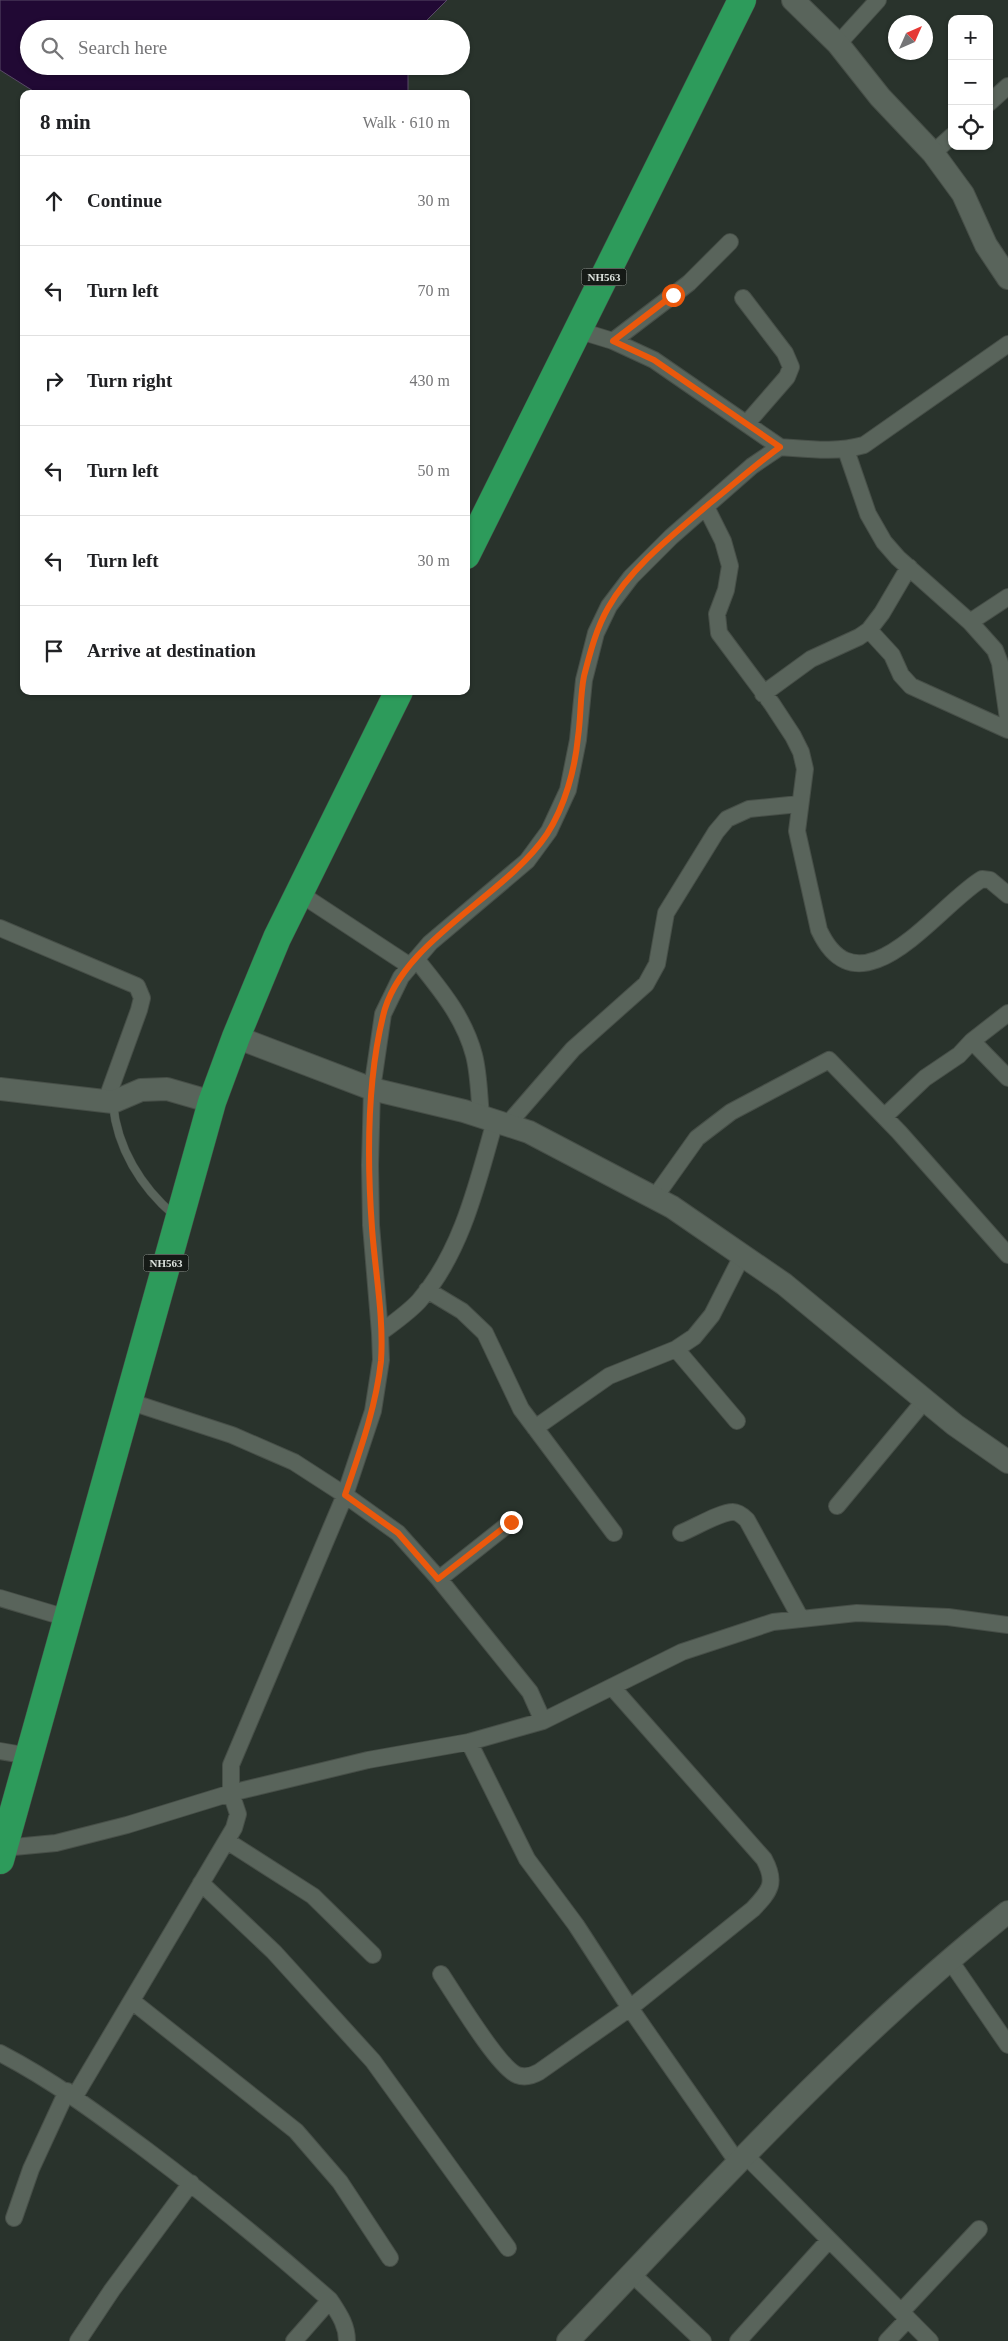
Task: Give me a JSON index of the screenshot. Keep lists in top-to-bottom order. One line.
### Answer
{"streets":{"highway":["NH563"]},"north":"top right","page":{"map_buttons":["+","−"],"search":"Search here","heading":["8 min","Walk · 610 m"],"list":[["Continue","30 m"],["Turn left","70 m"],["Turn right","430 m"],["Turn left","50 m"],["Turn left","30 m"],"Arrive at destination"]}}
